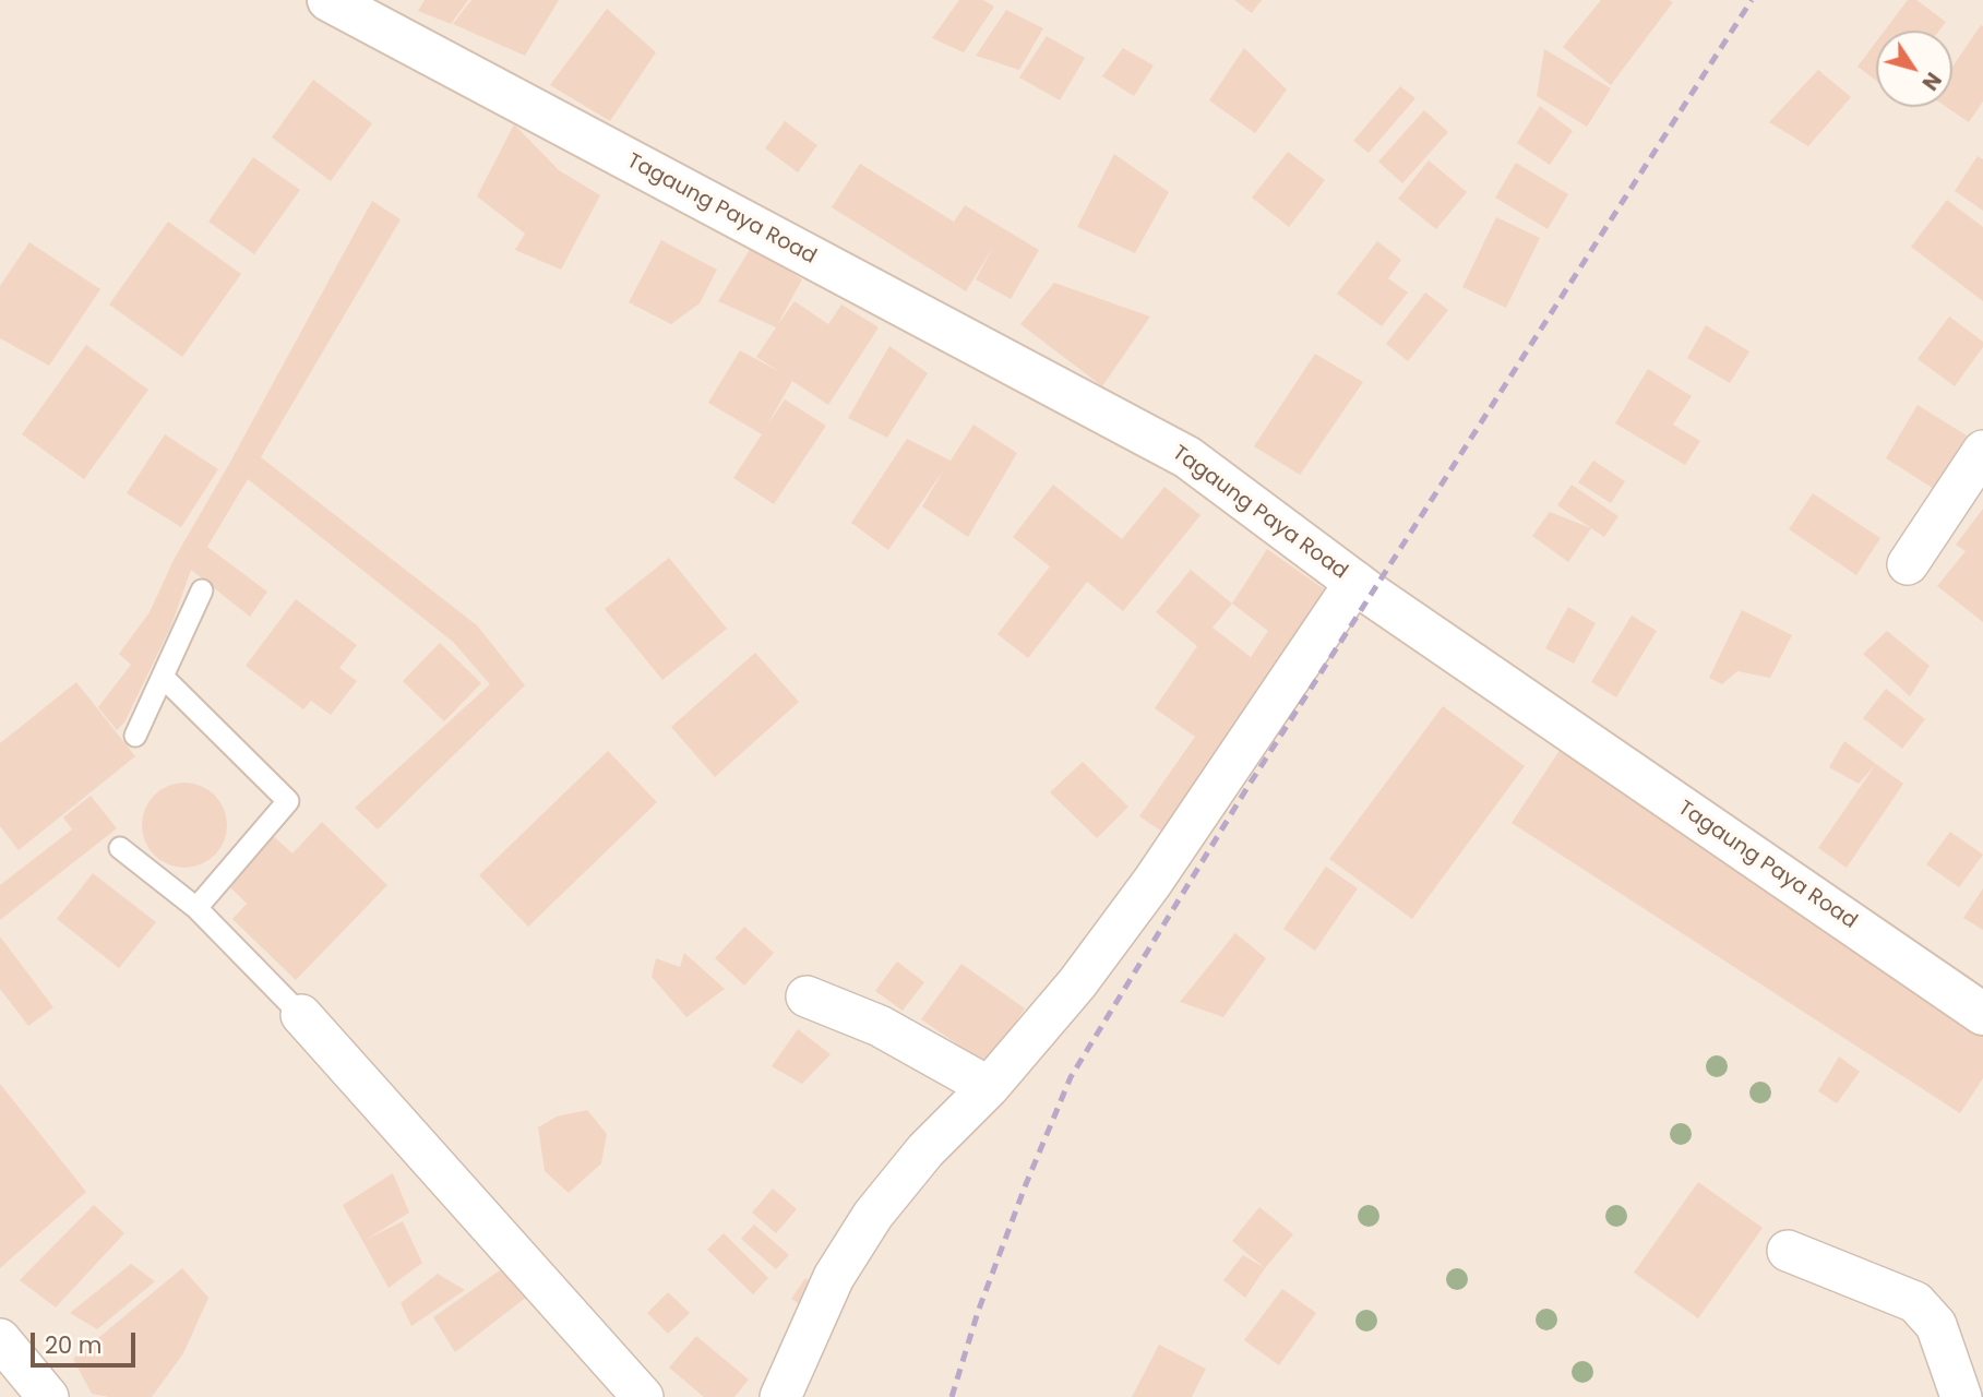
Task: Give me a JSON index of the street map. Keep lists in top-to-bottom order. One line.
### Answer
{"streets":{"main road":["Tagaung Paya Road"]},"scale_bar":"20 m","north":"bottom right"}
